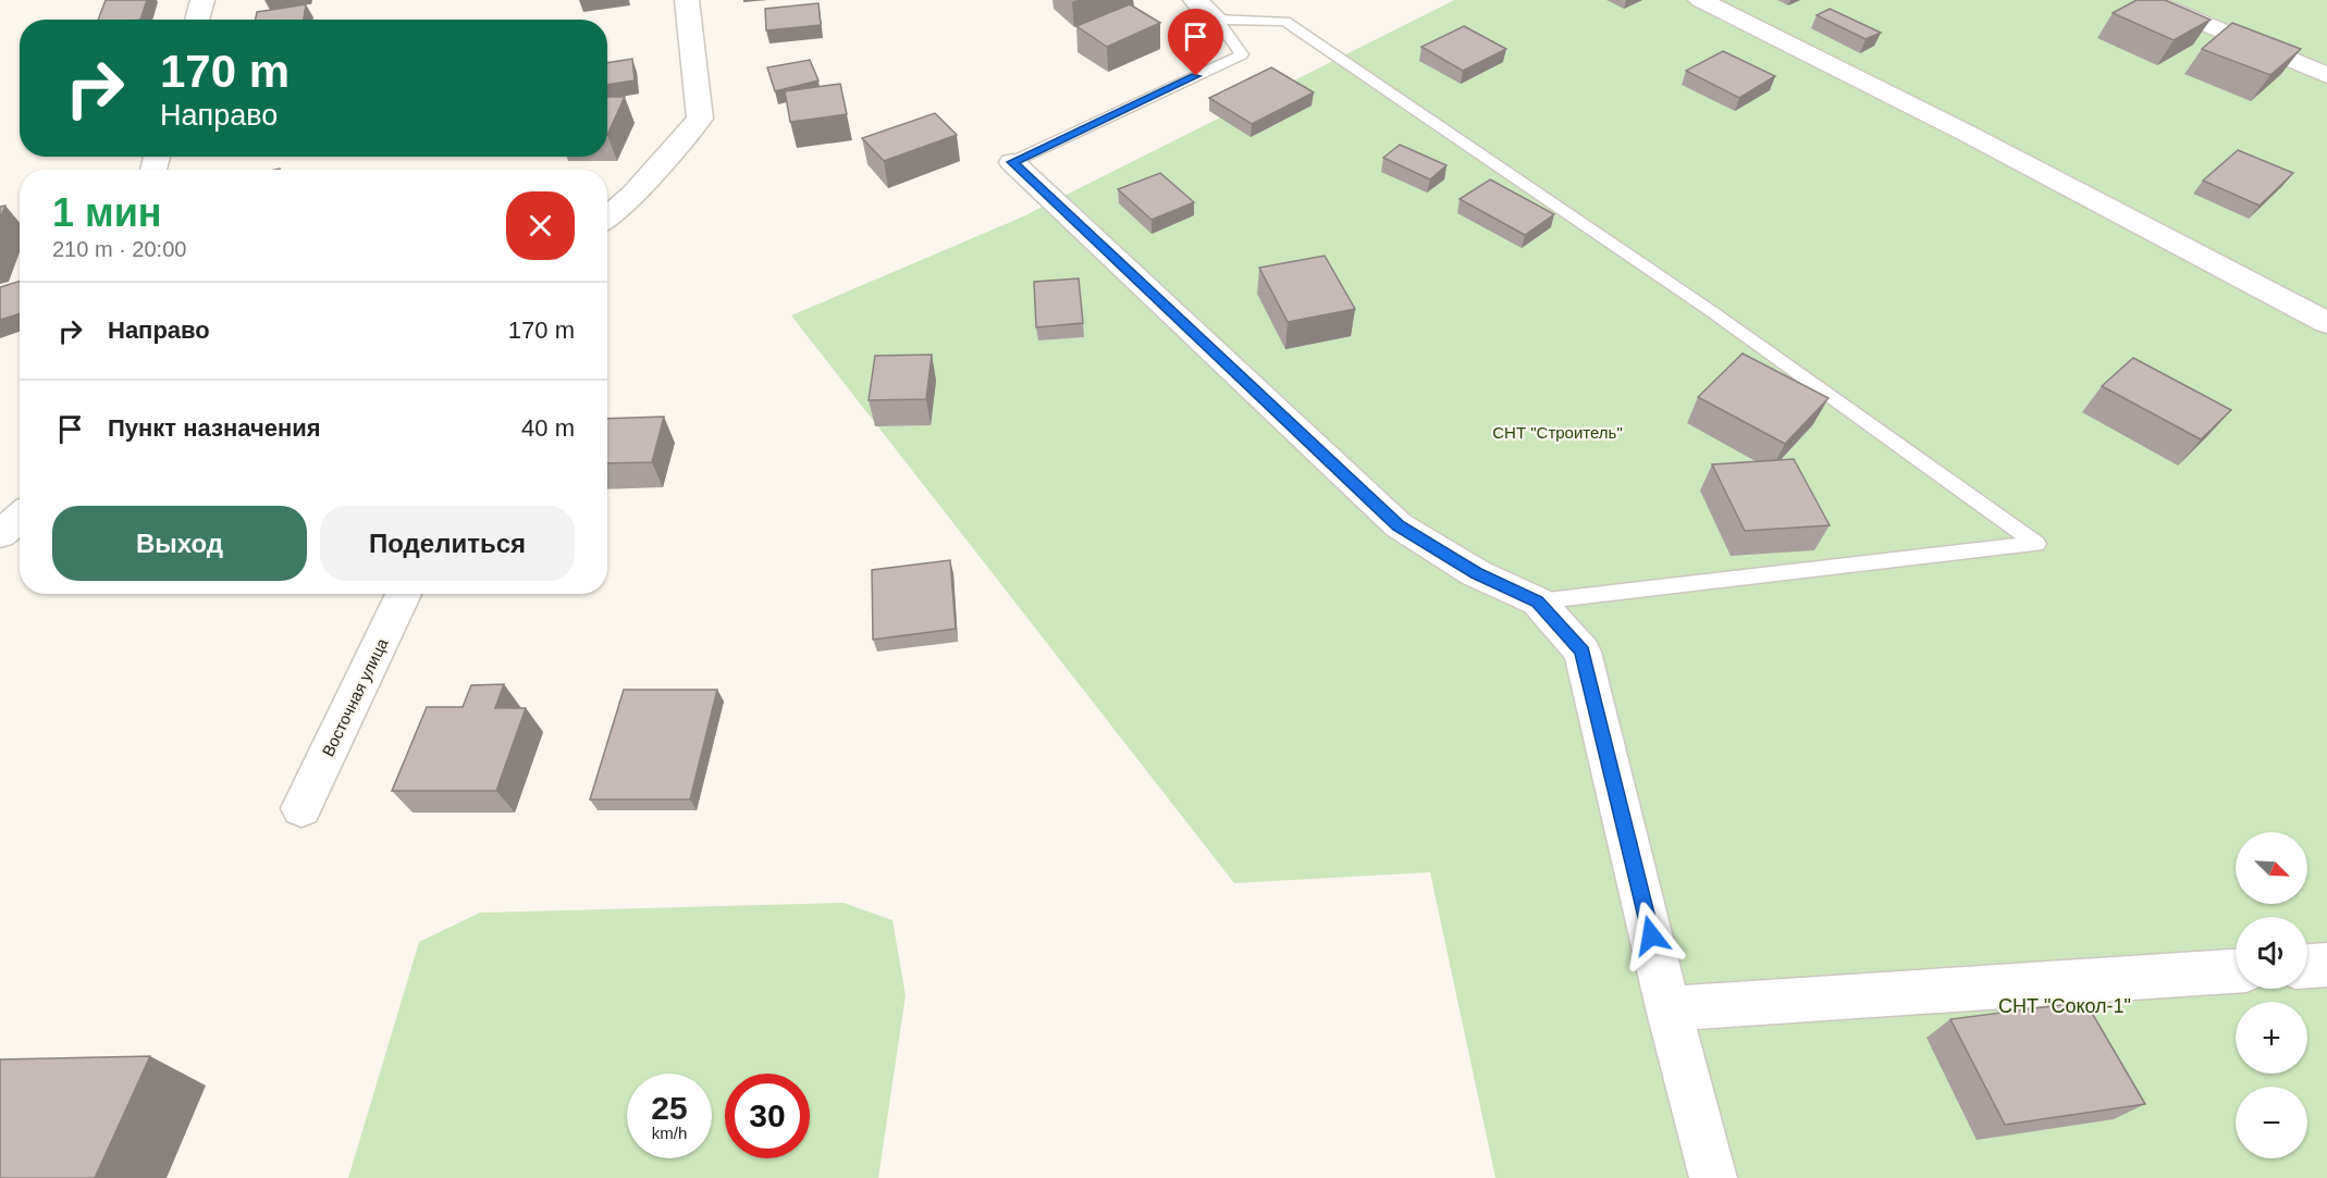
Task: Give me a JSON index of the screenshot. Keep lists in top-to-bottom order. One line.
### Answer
{"streets":{"street":["Восточная улица"]},"parks":["СНТ \"Строитель\"","СНТ \"Сокол-1\""],"north":"bottom right","page":{"turn":["170 m","Направо"],"heading":["1 мин","210 m · 20:00"],"list":[{"name":"Направо","value":"170 m"},{"name":"Пункт назначения","value":"40 m"}],"buttons":["Выход","Поделиться"],"map_buttons":["+","−"],"speed":"25 km/h","limit":"30"}}
